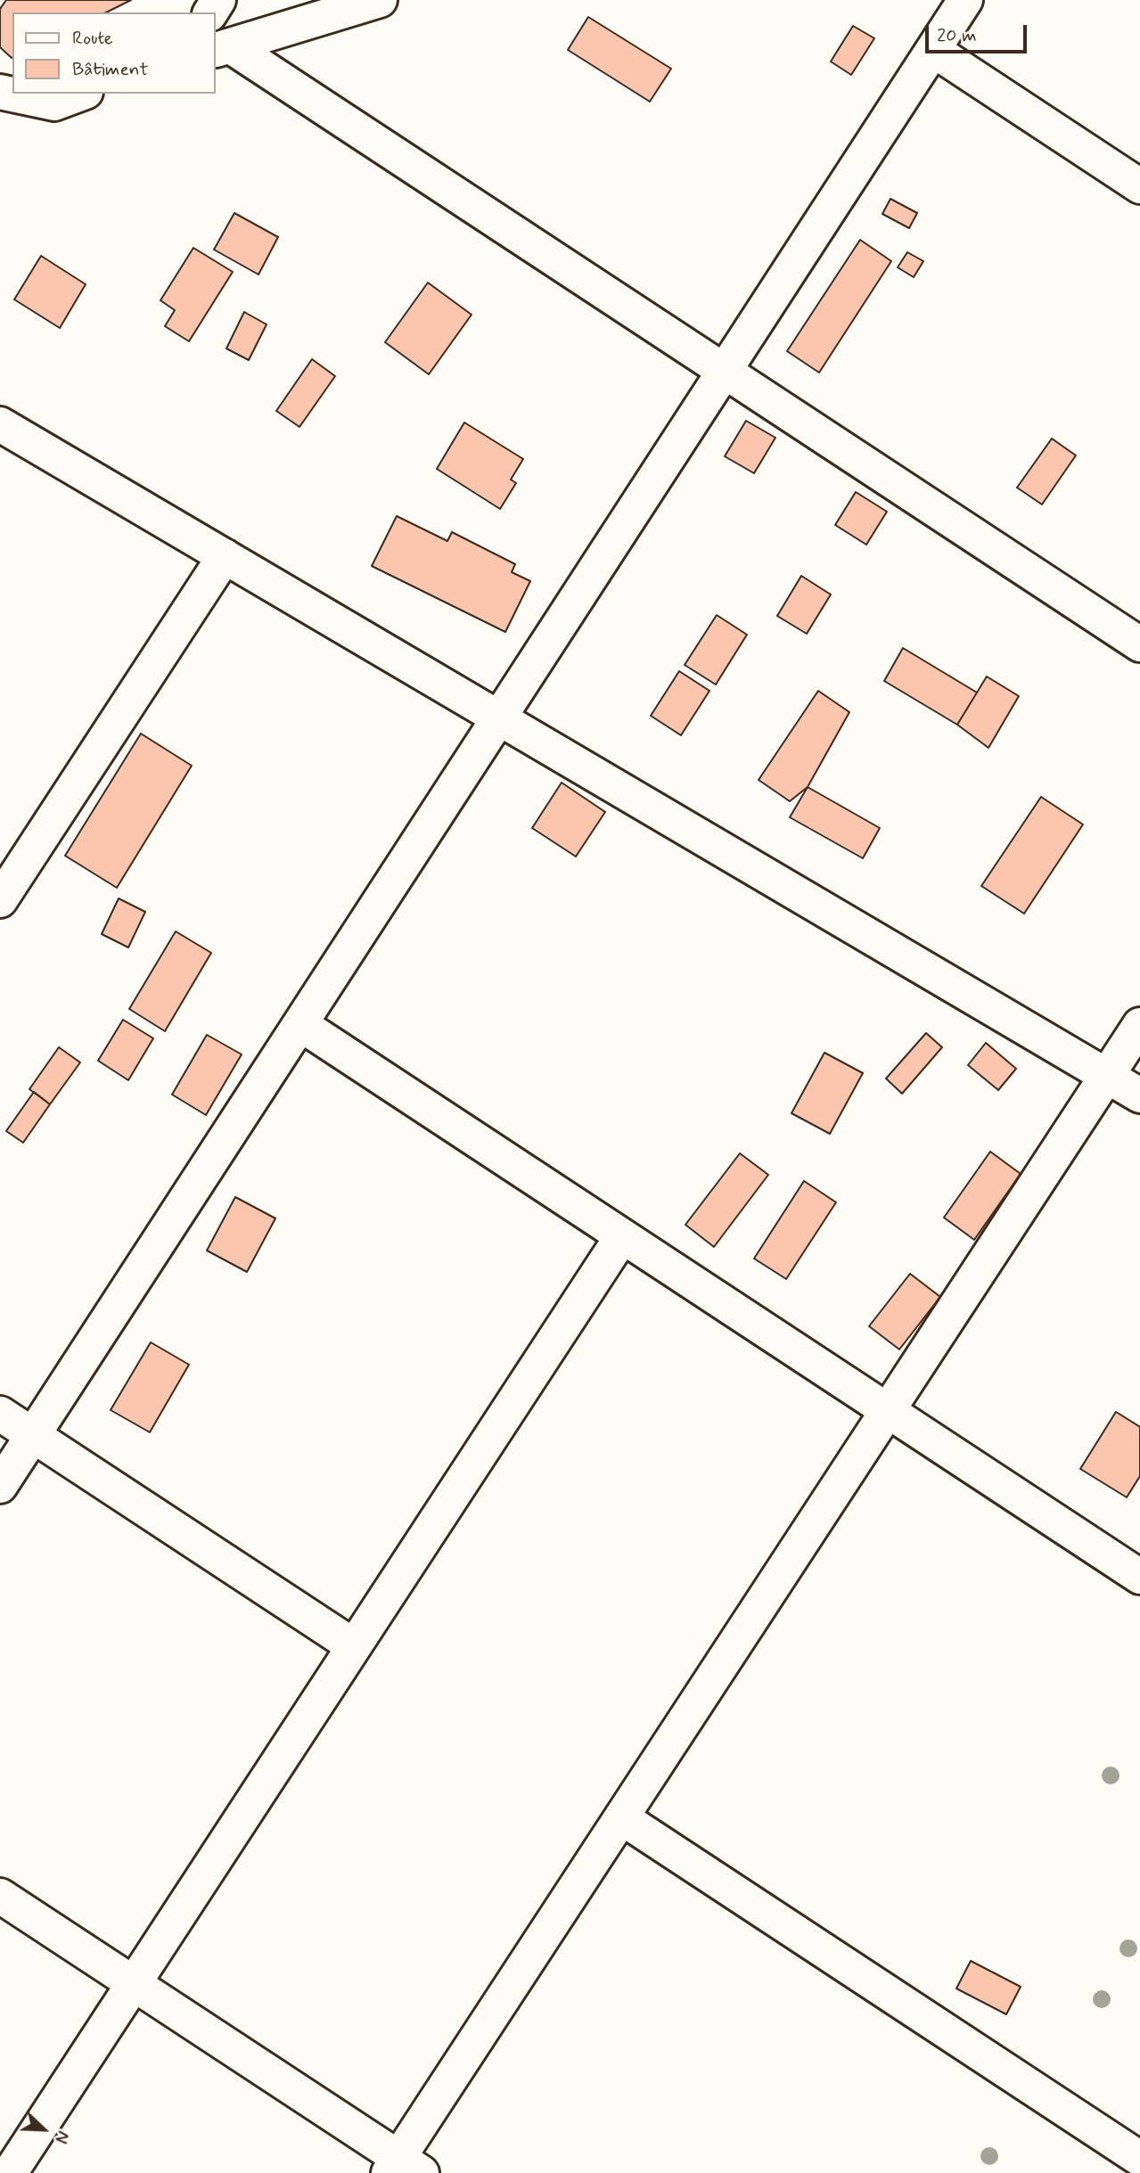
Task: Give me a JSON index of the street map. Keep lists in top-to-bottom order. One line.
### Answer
{"legend":["Route","Bâtiment"],"scale_bar":"20 m","north":"bottom right"}
